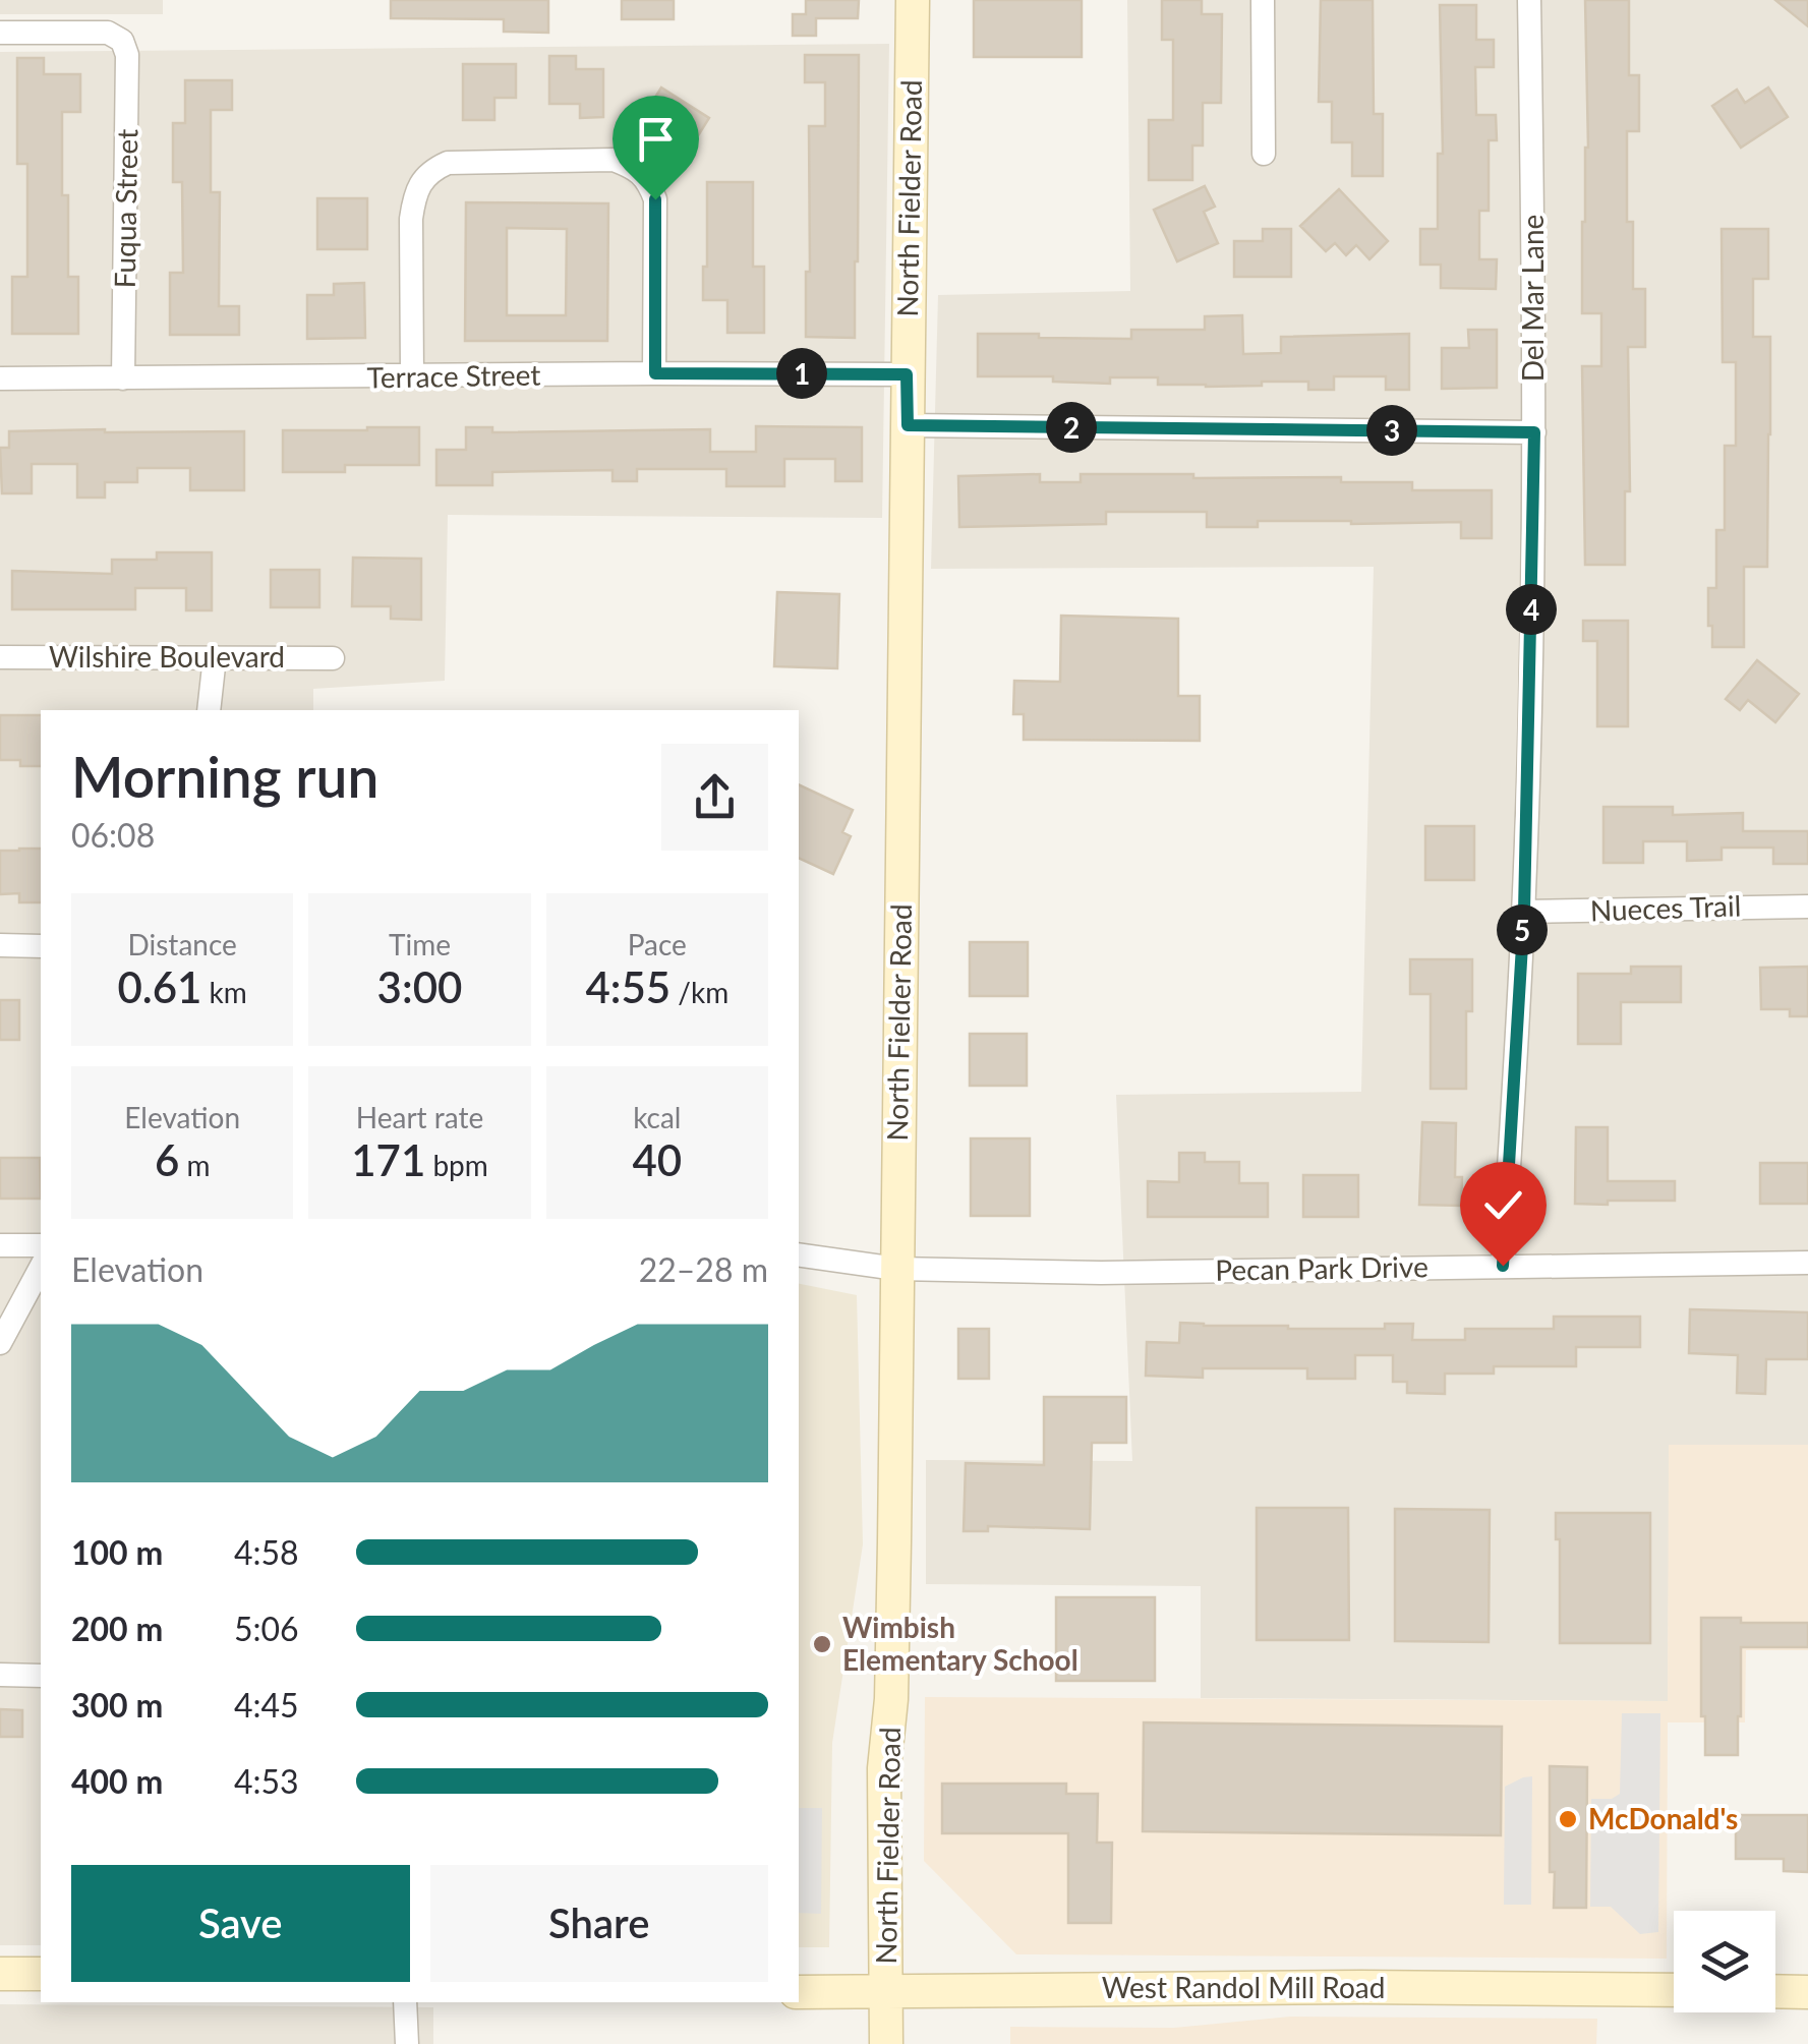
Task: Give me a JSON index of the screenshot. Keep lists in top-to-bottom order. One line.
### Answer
{"streets":{"main road":["North Fielder Road","West Randol Mill Road"],"street":["Fuqua Street","Del Mar Lane","Terrace Street","Wilshire Boulevard","Nueces Trail","Pecan Park Drive"]},"crossings":[["North Fielder Road","Terrace Street"],["North Fielder Road","Pecan Park Drive"],["North Fielder Road","West Randol Mill Road"],["Fuqua Street","Terrace Street"],["Del Mar Lane","Nueces Trail"],["Del Mar Lane","Pecan Park Drive"]],"places":["Wimbish Elementary School","McDonald's"],"page":{"pins":["1","2","3","4","5"],"heading":["Morning run","06:08"],"stats":[["Distance","0.61 km"],["Time","3:00"],["Pace","4:55 /km"],["Elevation","6 m"],["Heart rate","171 bpm"],["kcal","40"]],"chart":["Elevation","22–28 m"],"list":[{"name":"100 m","note":"4:58"},{"name":"200 m","note":"5:06"},{"name":"300 m","note":"4:45"},{"name":"400 m","note":"4:53"}],"buttons":["Save","Share"]}}
